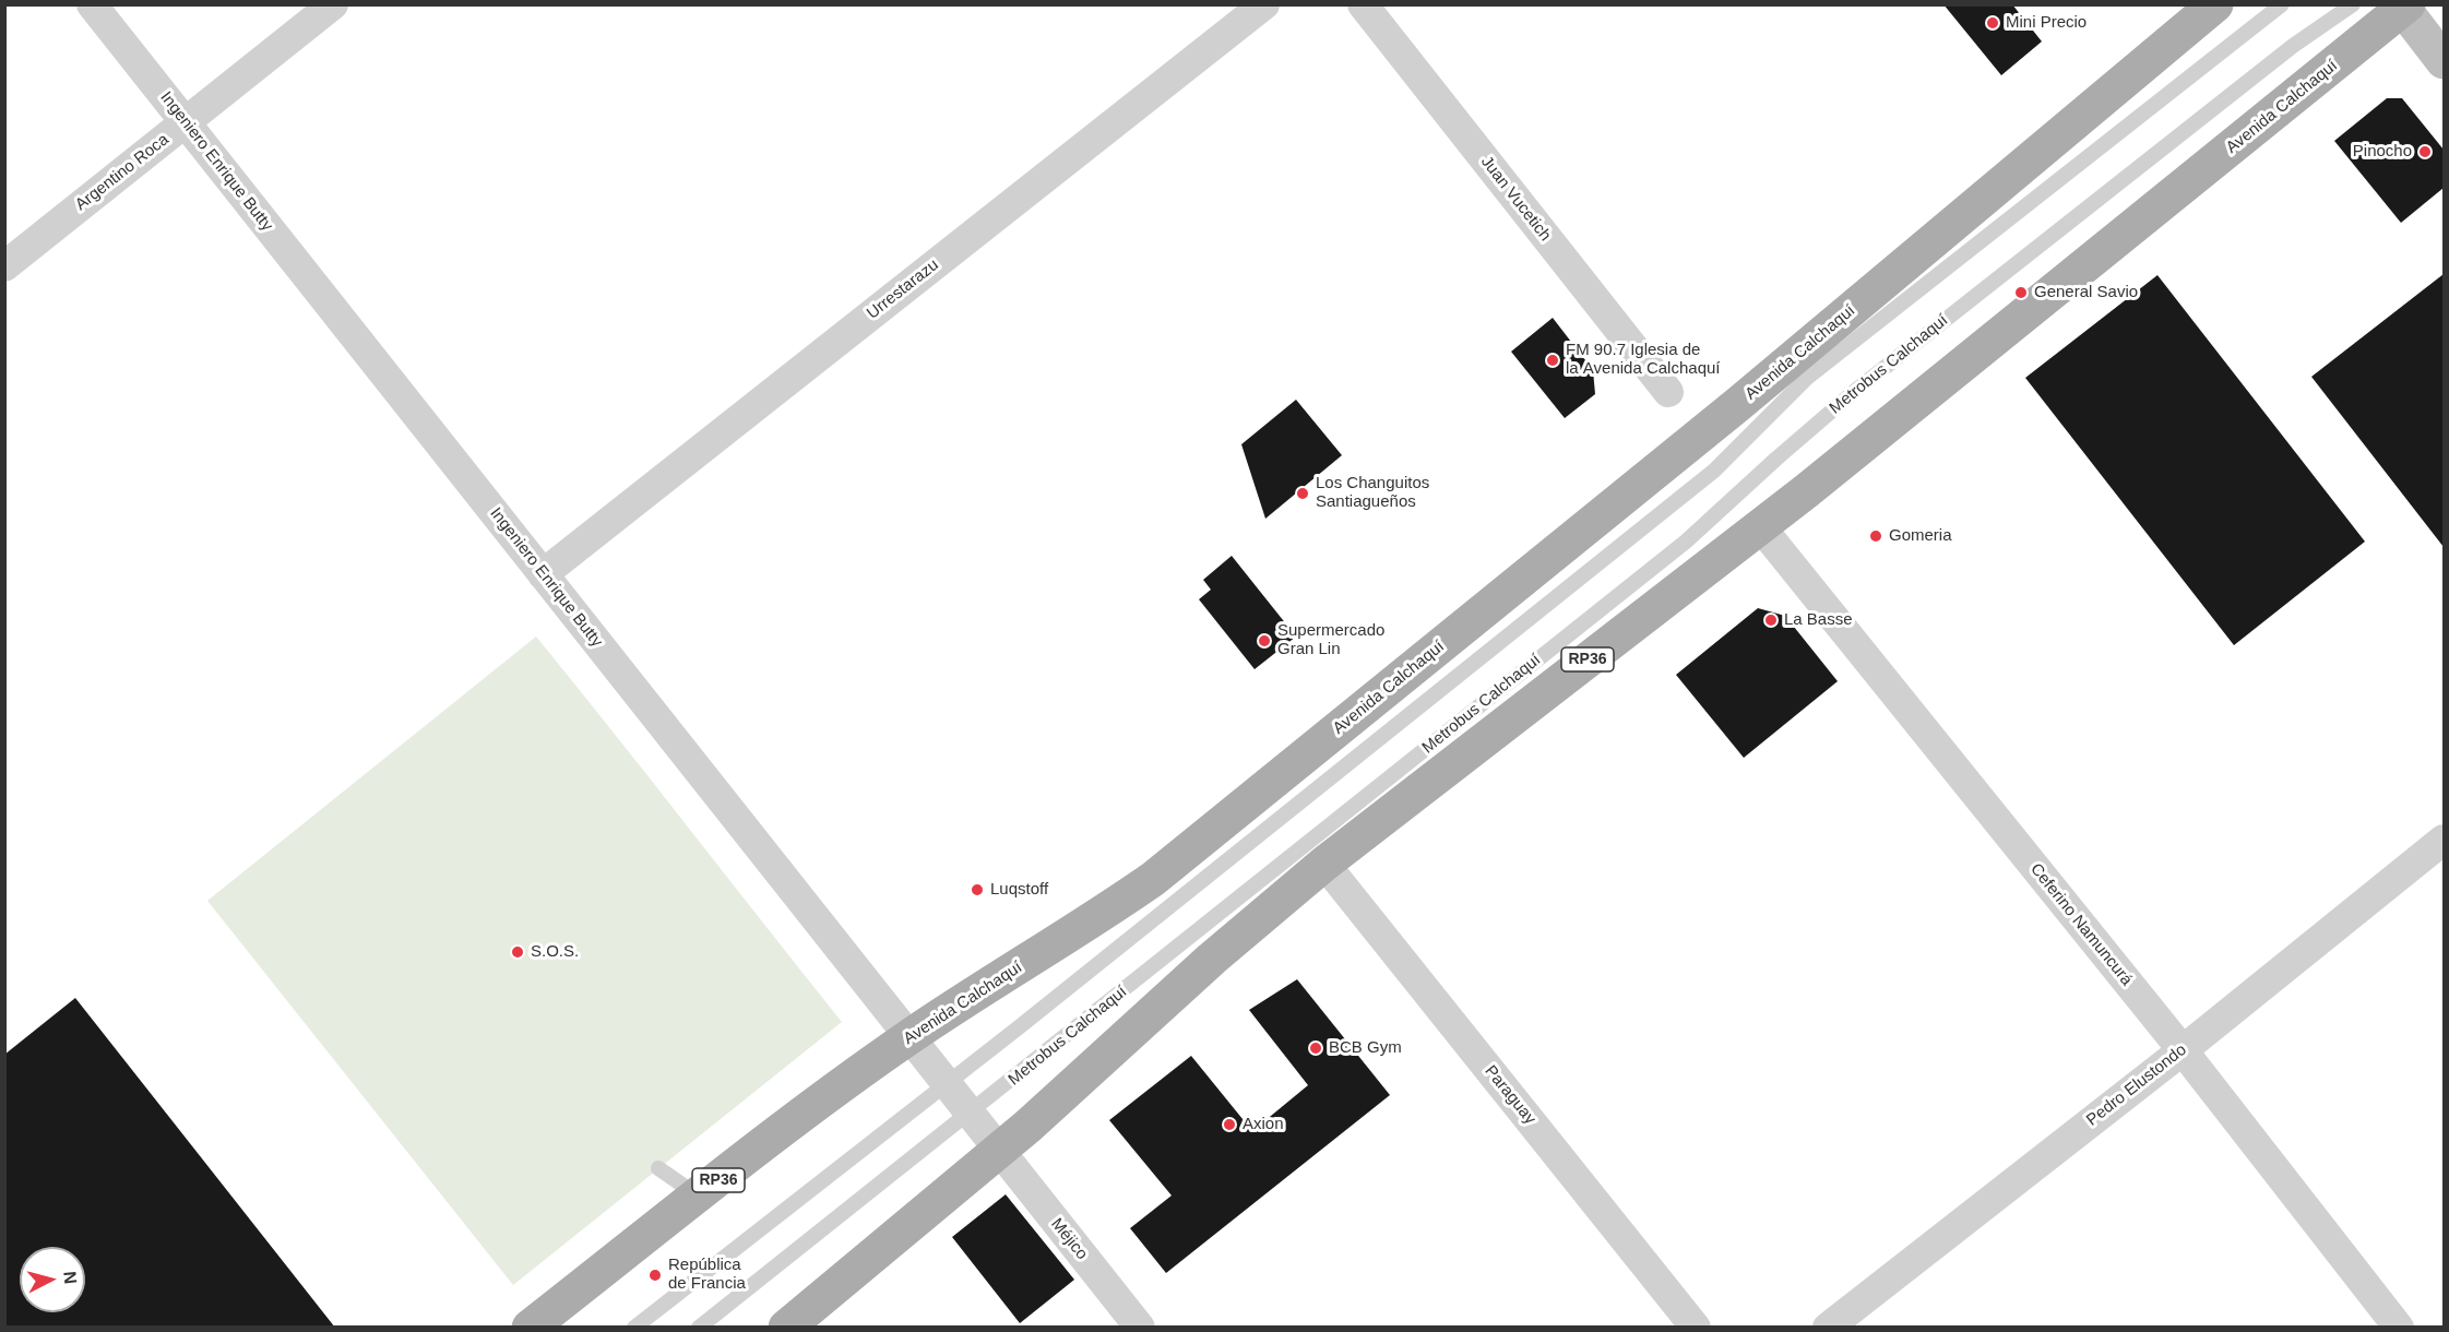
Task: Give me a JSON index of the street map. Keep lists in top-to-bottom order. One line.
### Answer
{"streets":{"main road":["Avenida Calchaquí","RP36"],"street":["Ingeniero Enrique Butty","Argentino Roca","Juan Vucetich","Urrestarazu","Ceferino Namuncurá","Pedro Elustondo","Paraguay","Méjico"],"lane":["Metrobus Calchaquí"]},"crossings":[["Avenida Calchaquí","Ingeniero Enrique Butty"],["Avenida Calchaquí","Ceferino Namuncurá"],["Avenida Calchaquí","Paraguay"],["Avenida Calchaquí","Méjico"],["Ingeniero Enrique Butty","Argentino Roca"],["Ingeniero Enrique Butty","Urrestarazu"],["Ingeniero Enrique Butty","Metrobus Calchaquí"],["Ingeniero Enrique Butty","Méjico"],["Ceferino Namuncurá","Pedro Elustondo"]],"places":["Mini Precio","Pinocho","General Savio","FM 90.7 Iglesia de la Avenida Calchaquí","Los Changuitos Santiagueños","Gomeria","La Basse","Supermercado Gran Lin","Luqstoff","S.O.S.","BCB Gym","Axion","República de Francia"],"north":"right"}
